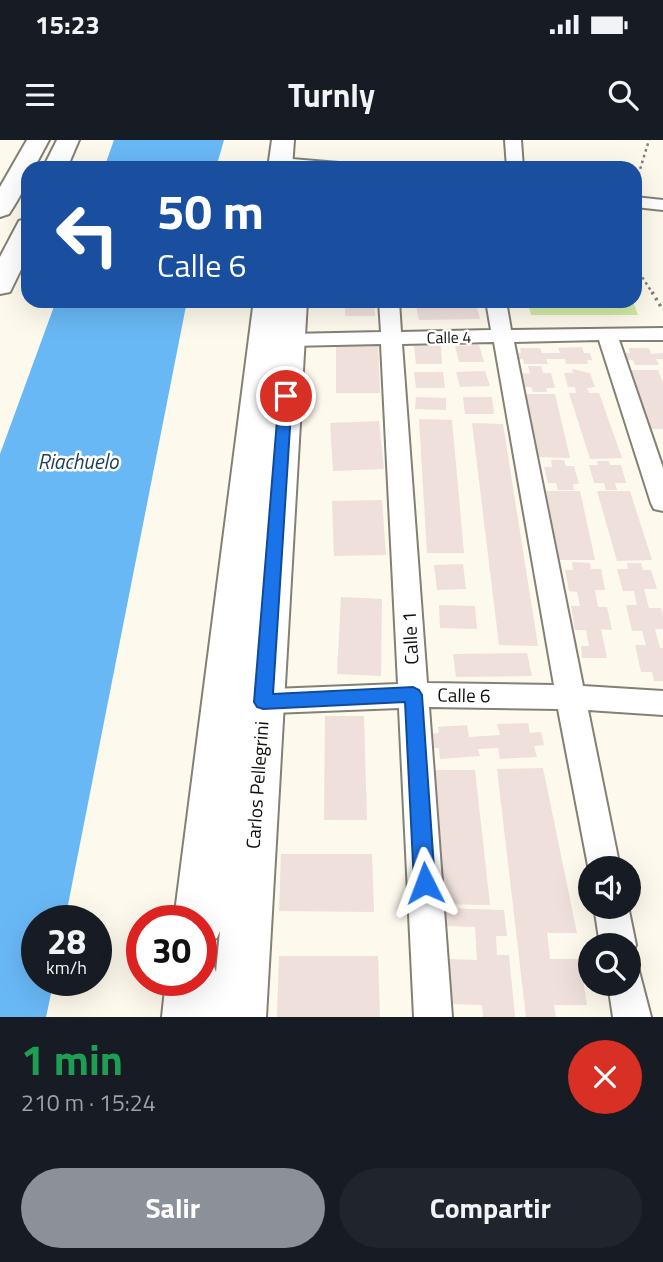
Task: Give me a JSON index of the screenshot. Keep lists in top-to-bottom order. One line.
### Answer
{"streets":{"main road":["Carlos Pellegrini"],"street":["Calle 4","Calle 1","Calle 6"]},"crossings":[["Calle 4","Calle 1"],["Calle 4","Carlos Pellegrini"],["Calle 1","Calle 6"],["Calle 6","Carlos Pellegrini"]],"water":["Riachuelo"],"page":{"status":"15:23","header":"Turnly","turn":["50 m","Calle 6"],"speed":"28 km/h","limit":"30","heading":["1 min","210 m · 15:24"],"buttons":["Salir","Compartir"]}}
